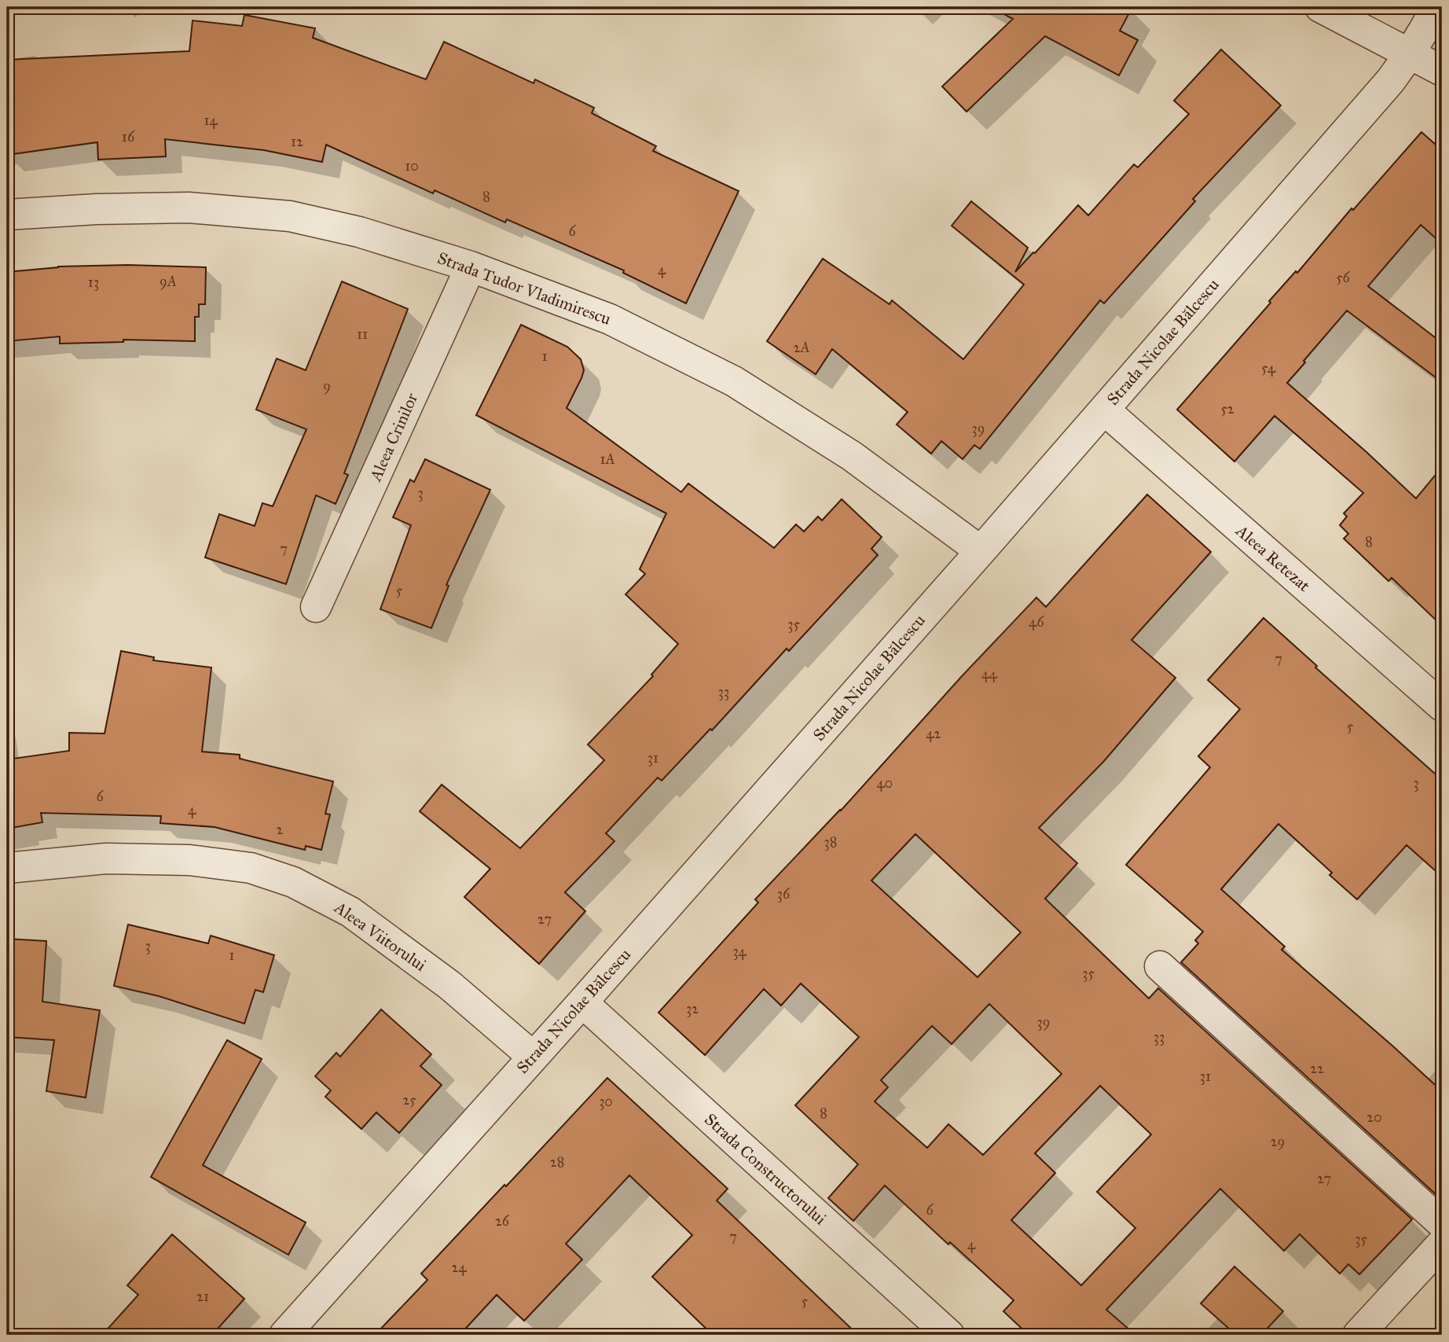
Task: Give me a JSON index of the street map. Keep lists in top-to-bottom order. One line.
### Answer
{"streets":{"street":["Strada Tudor Vladimirescu","Strada Nicolae Bălcescu","Aleea Crinilor","Aleea Retezat","Aleea Viitorului","Strada Constructorului"]},"crossings":[["Strada Tudor Vladimirescu","Strada Nicolae Bălcescu"],["Strada Tudor Vladimirescu","Aleea Crinilor"],["Strada Nicolae Bălcescu","Aleea Retezat"],["Strada Nicolae Bălcescu","Aleea Viitorului"],["Strada Nicolae Bălcescu","Strada Constructorului"]],"house_numbers":["14","16","12","10","8","6","4","56","9A","13","11","2A","1","54","9","52","39","1A","3","8","7","5","46","35","7","44","33","5","42","31","40","3","6","4","2","38","36","27","3","34","1","35","32","39","33","22","31","25","30","8","20","29","28","27","6","26","7","35","4","24","21","5"]}
